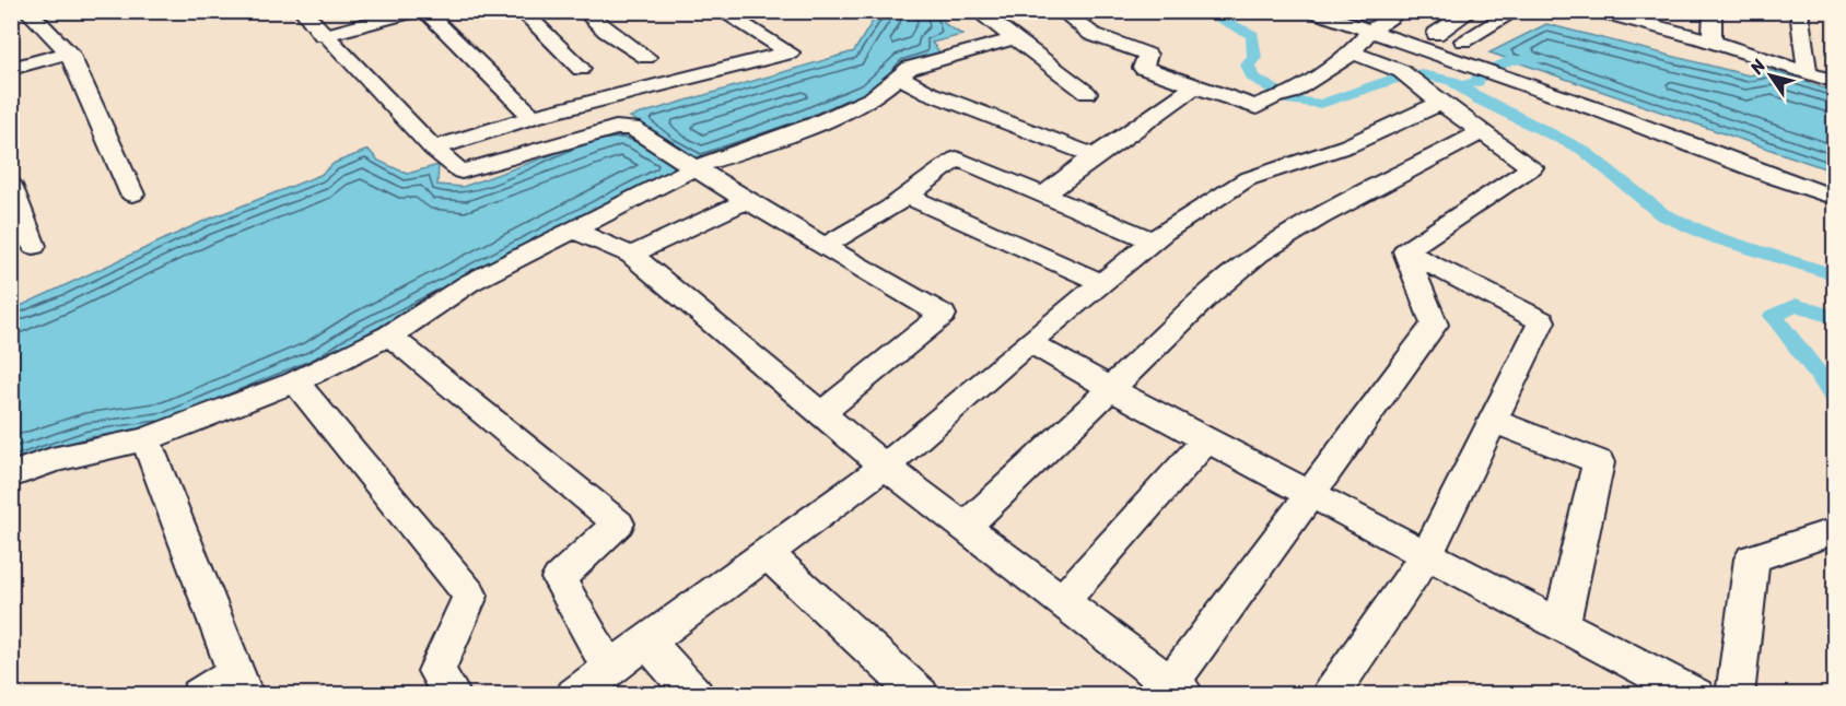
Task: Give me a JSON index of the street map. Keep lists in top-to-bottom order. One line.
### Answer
{"north":"top left"}
